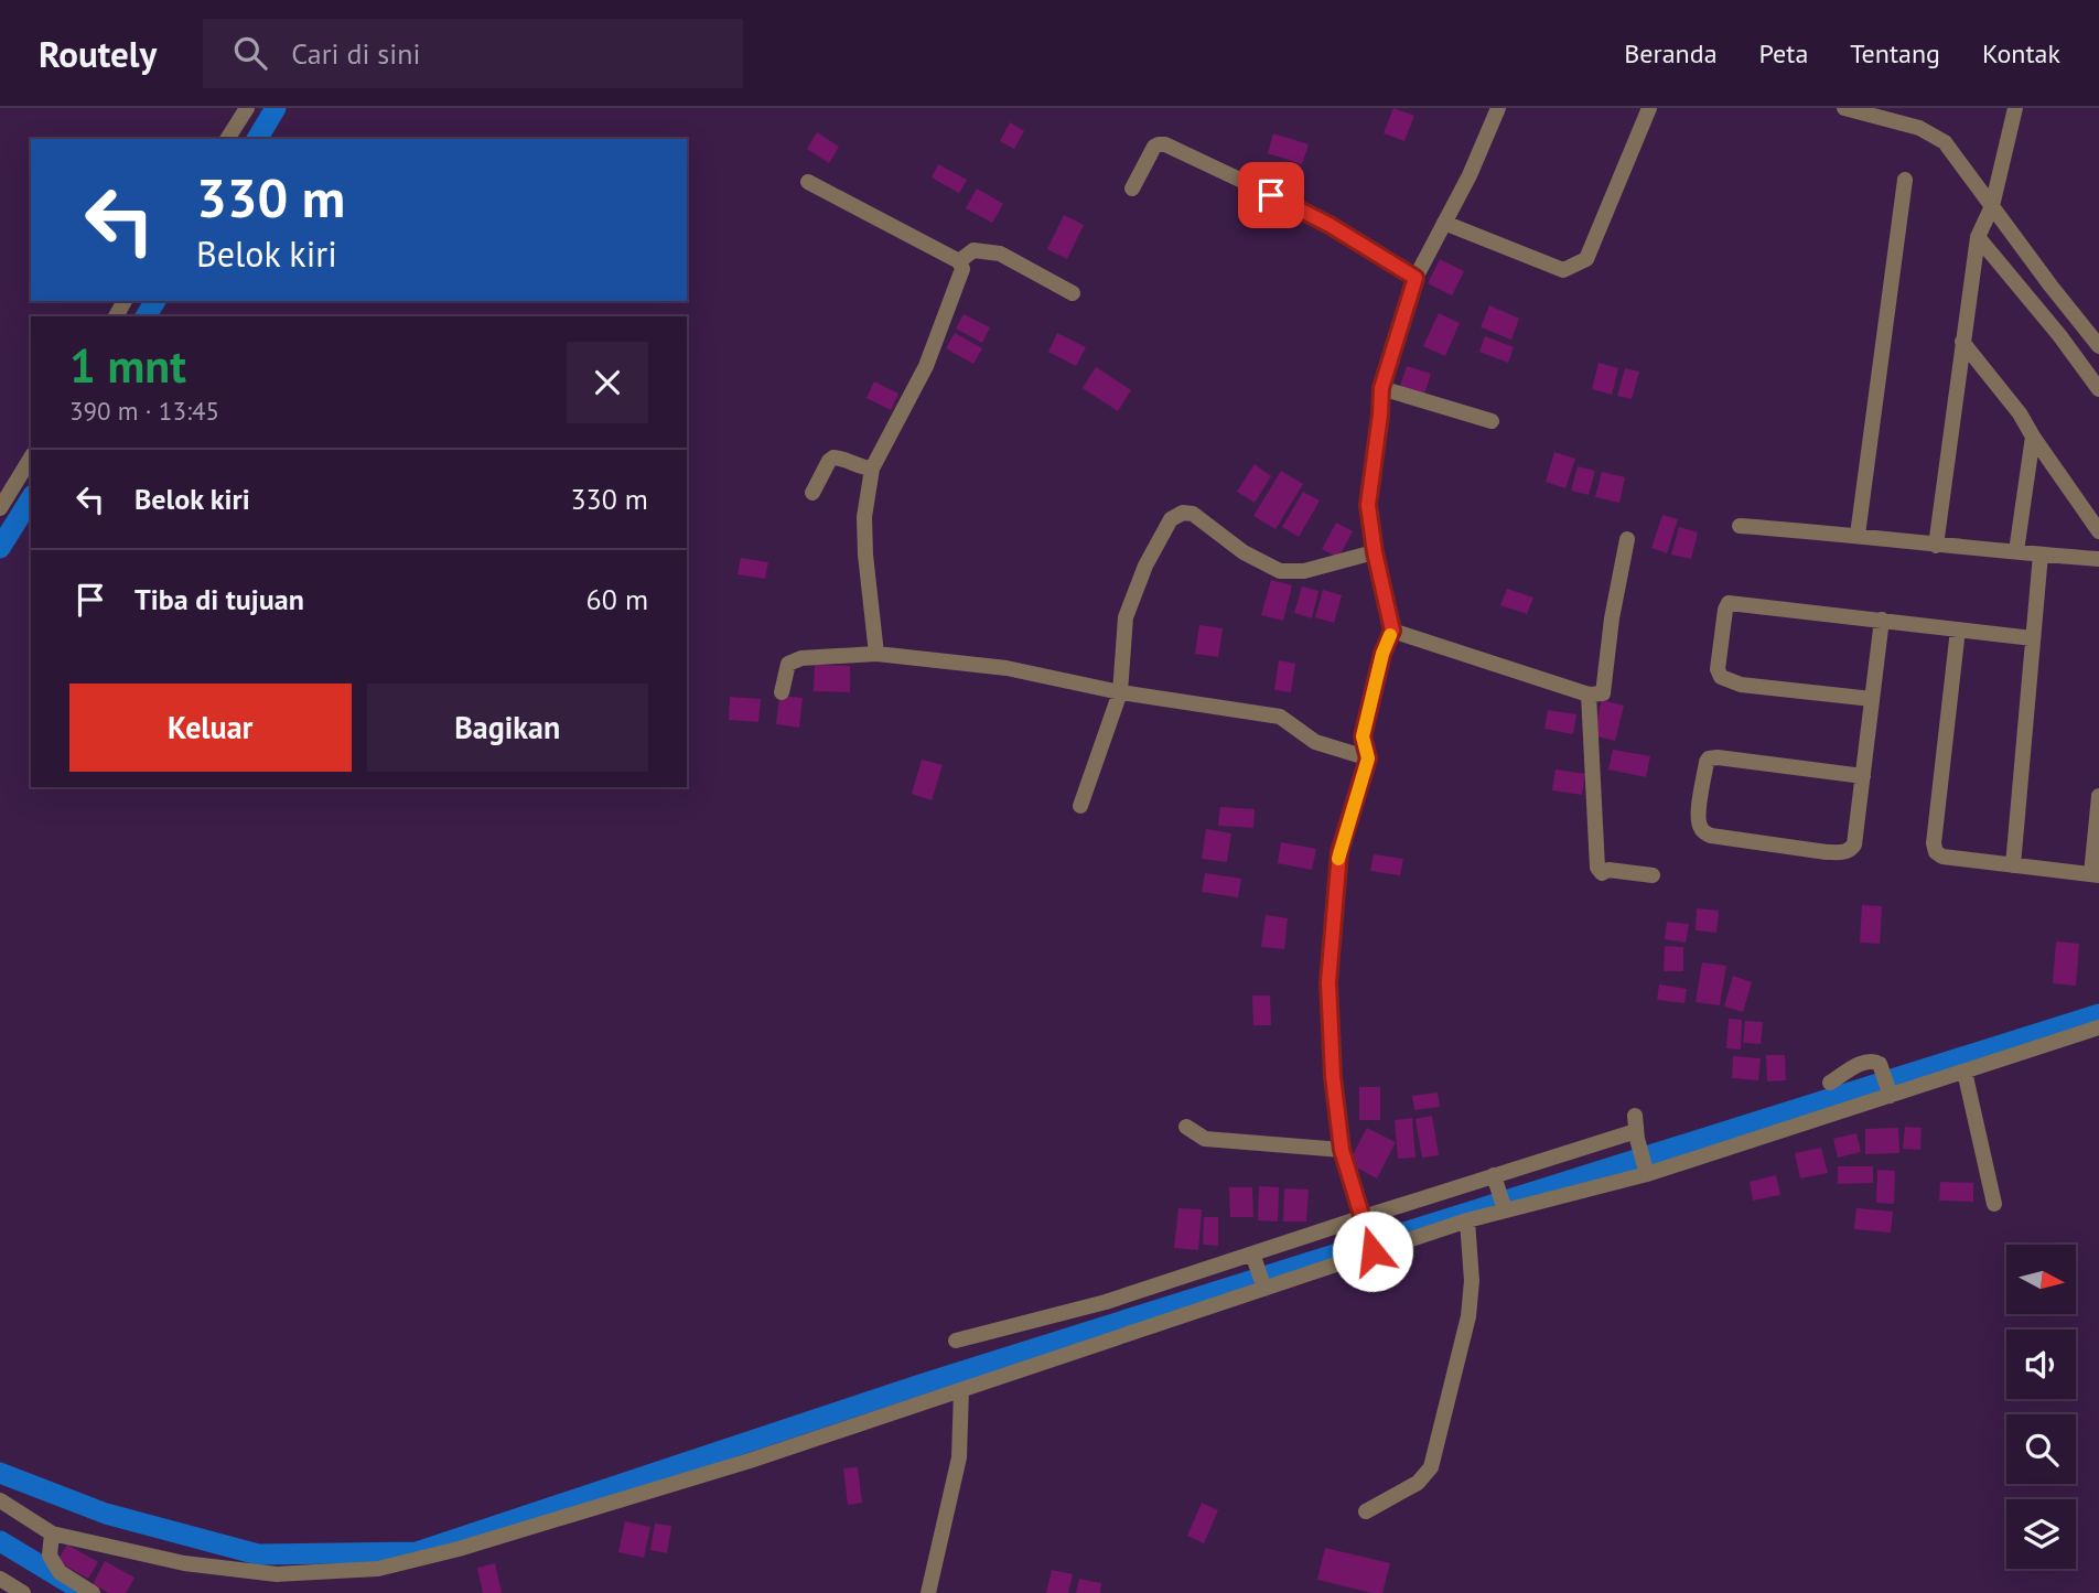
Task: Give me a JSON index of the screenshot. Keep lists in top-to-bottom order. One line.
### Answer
{"north":"right","page":{"header":"Routely","search":"Cari di sini","nav":["Beranda","Peta","Tentang","Kontak"],"turn":["330 m","Belok kiri"],"heading":["1 mnt","390 m · 13:45"],"list":[{"name":"Belok kiri","value":"330 m"},{"name":"Tiba di tujuan","value":"60 m"}],"buttons":["Keluar","Bagikan"]}}
